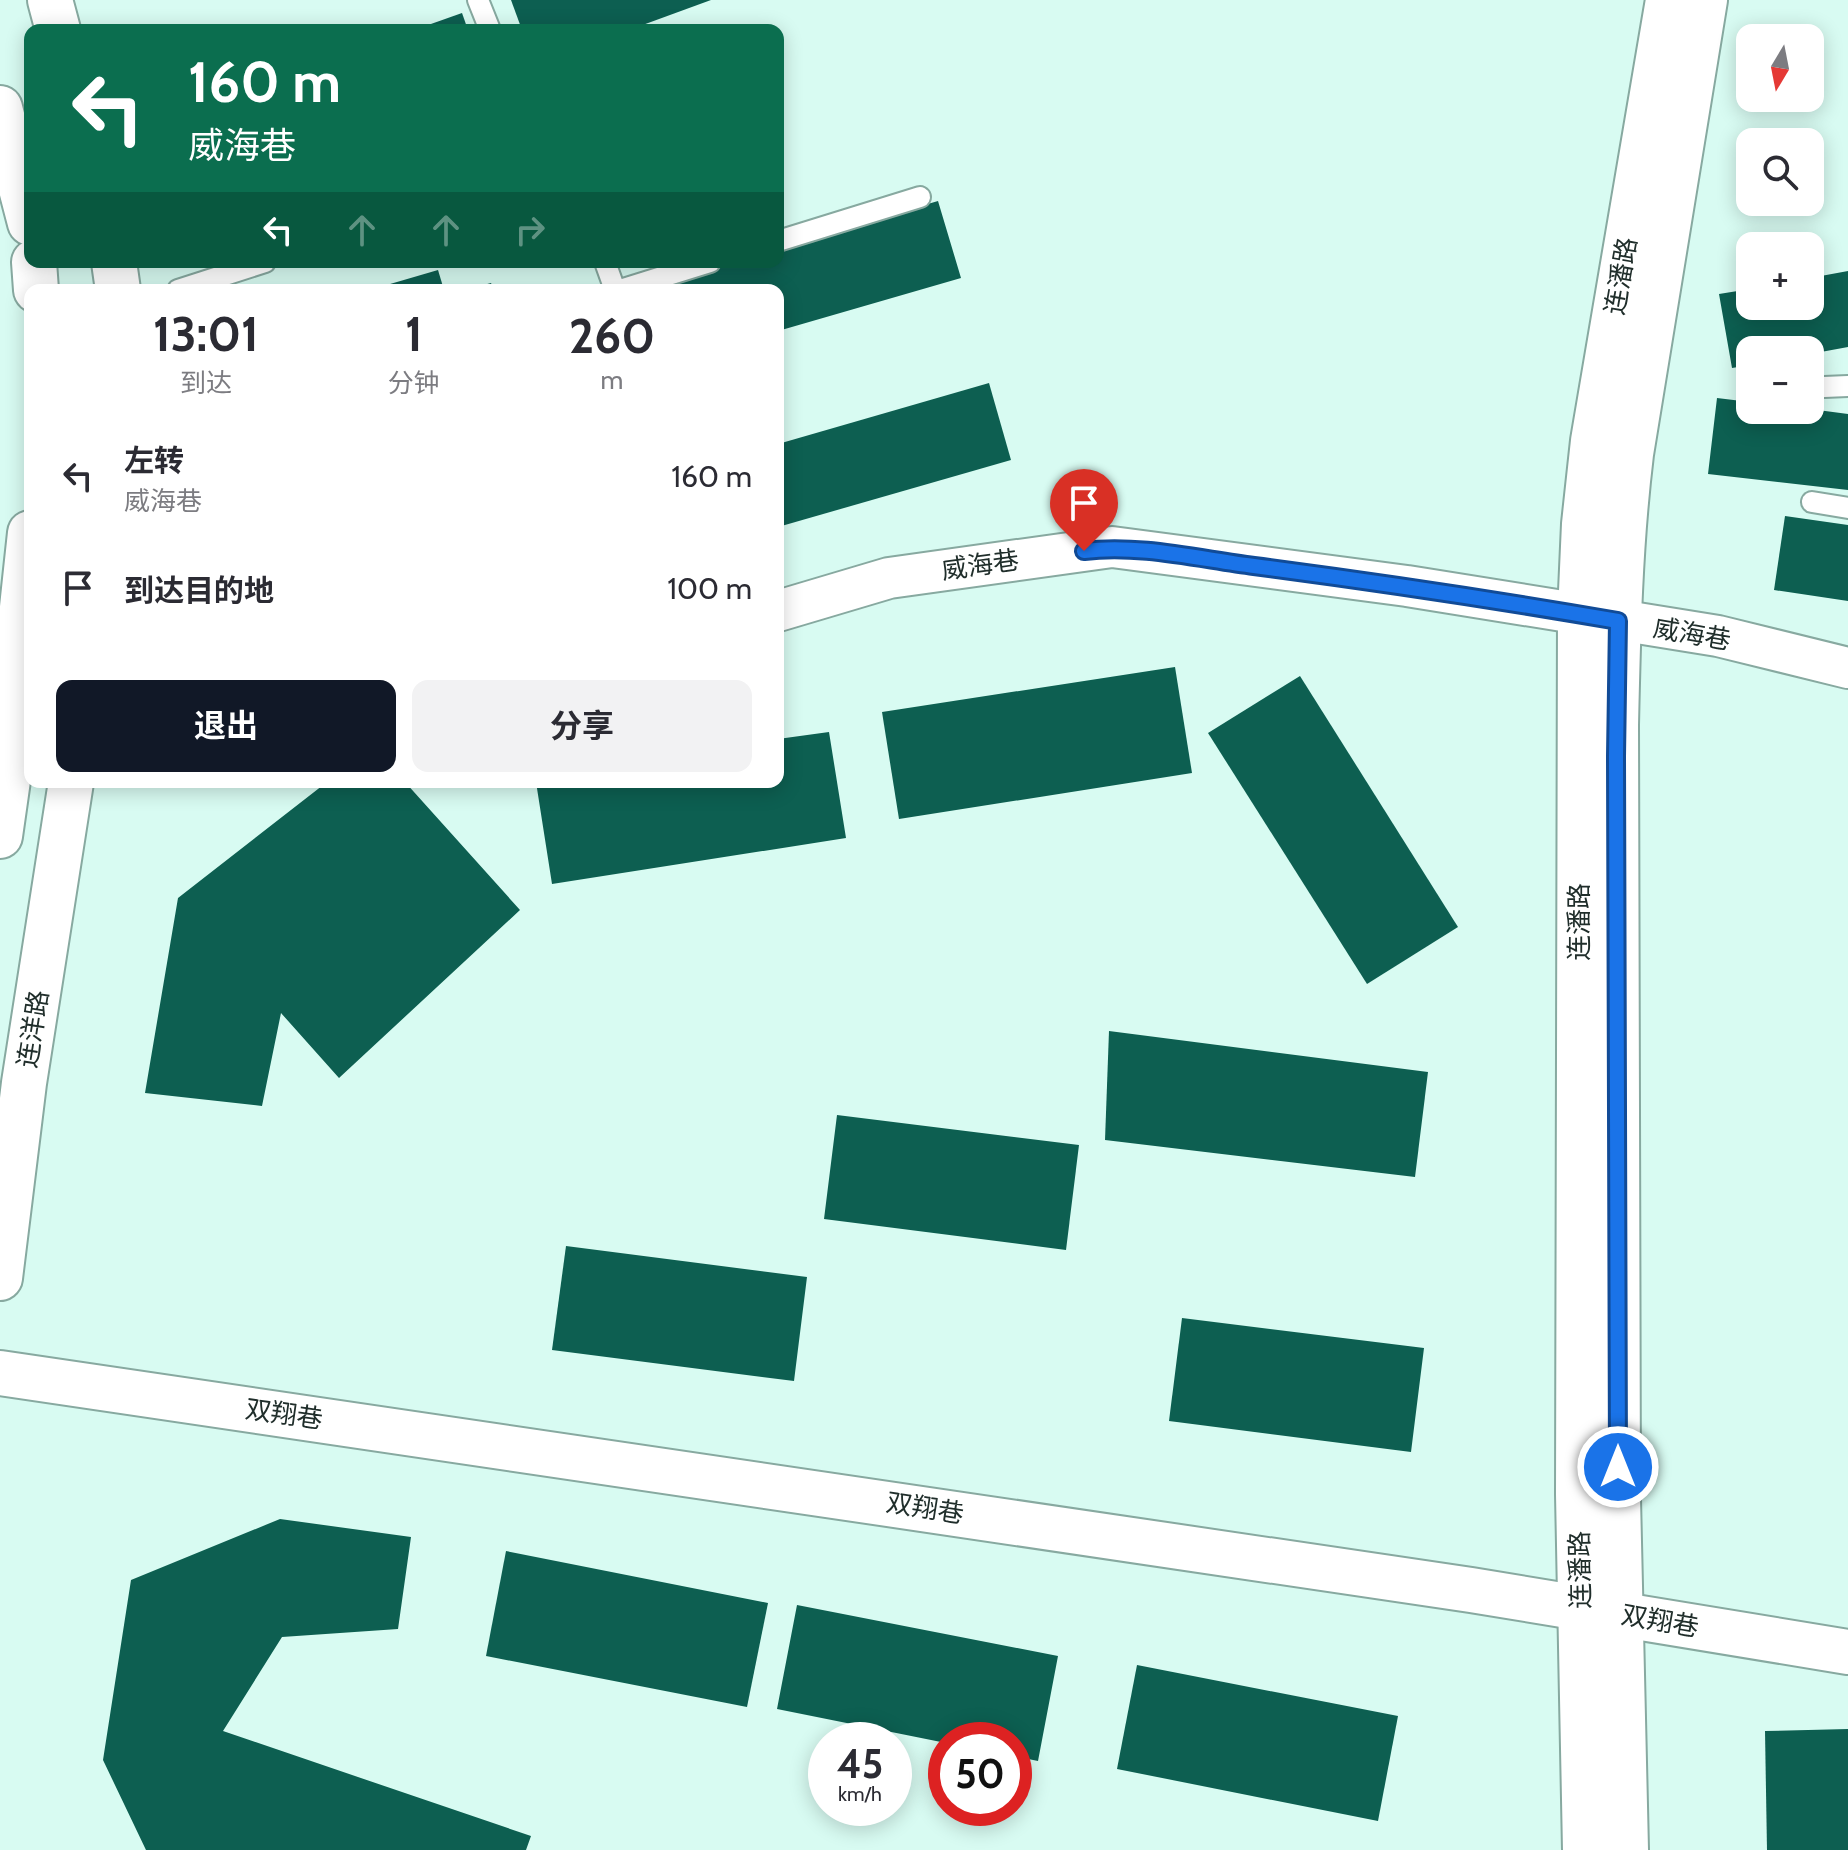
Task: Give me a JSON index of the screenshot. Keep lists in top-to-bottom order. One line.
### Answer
{"streets":{"main road":["连潘路","连洋路","双翔巷"],"street":["威海巷"]},"crossings":[["连潘路","威海巷"],["连潘路","双翔巷"]],"north":"bottom","page":{"map_buttons":["+","−"],"turn":["160 m","威海巷"],"eta":["13:01","到达","1","分钟","260","m"],"list":[{"name":"左转","note":"威海巷","value":"160 m"},{"name":"到达目的地","value":"100 m"}],"buttons":["退出","分享"],"speed":"45 km/h","limit":"50"}}
